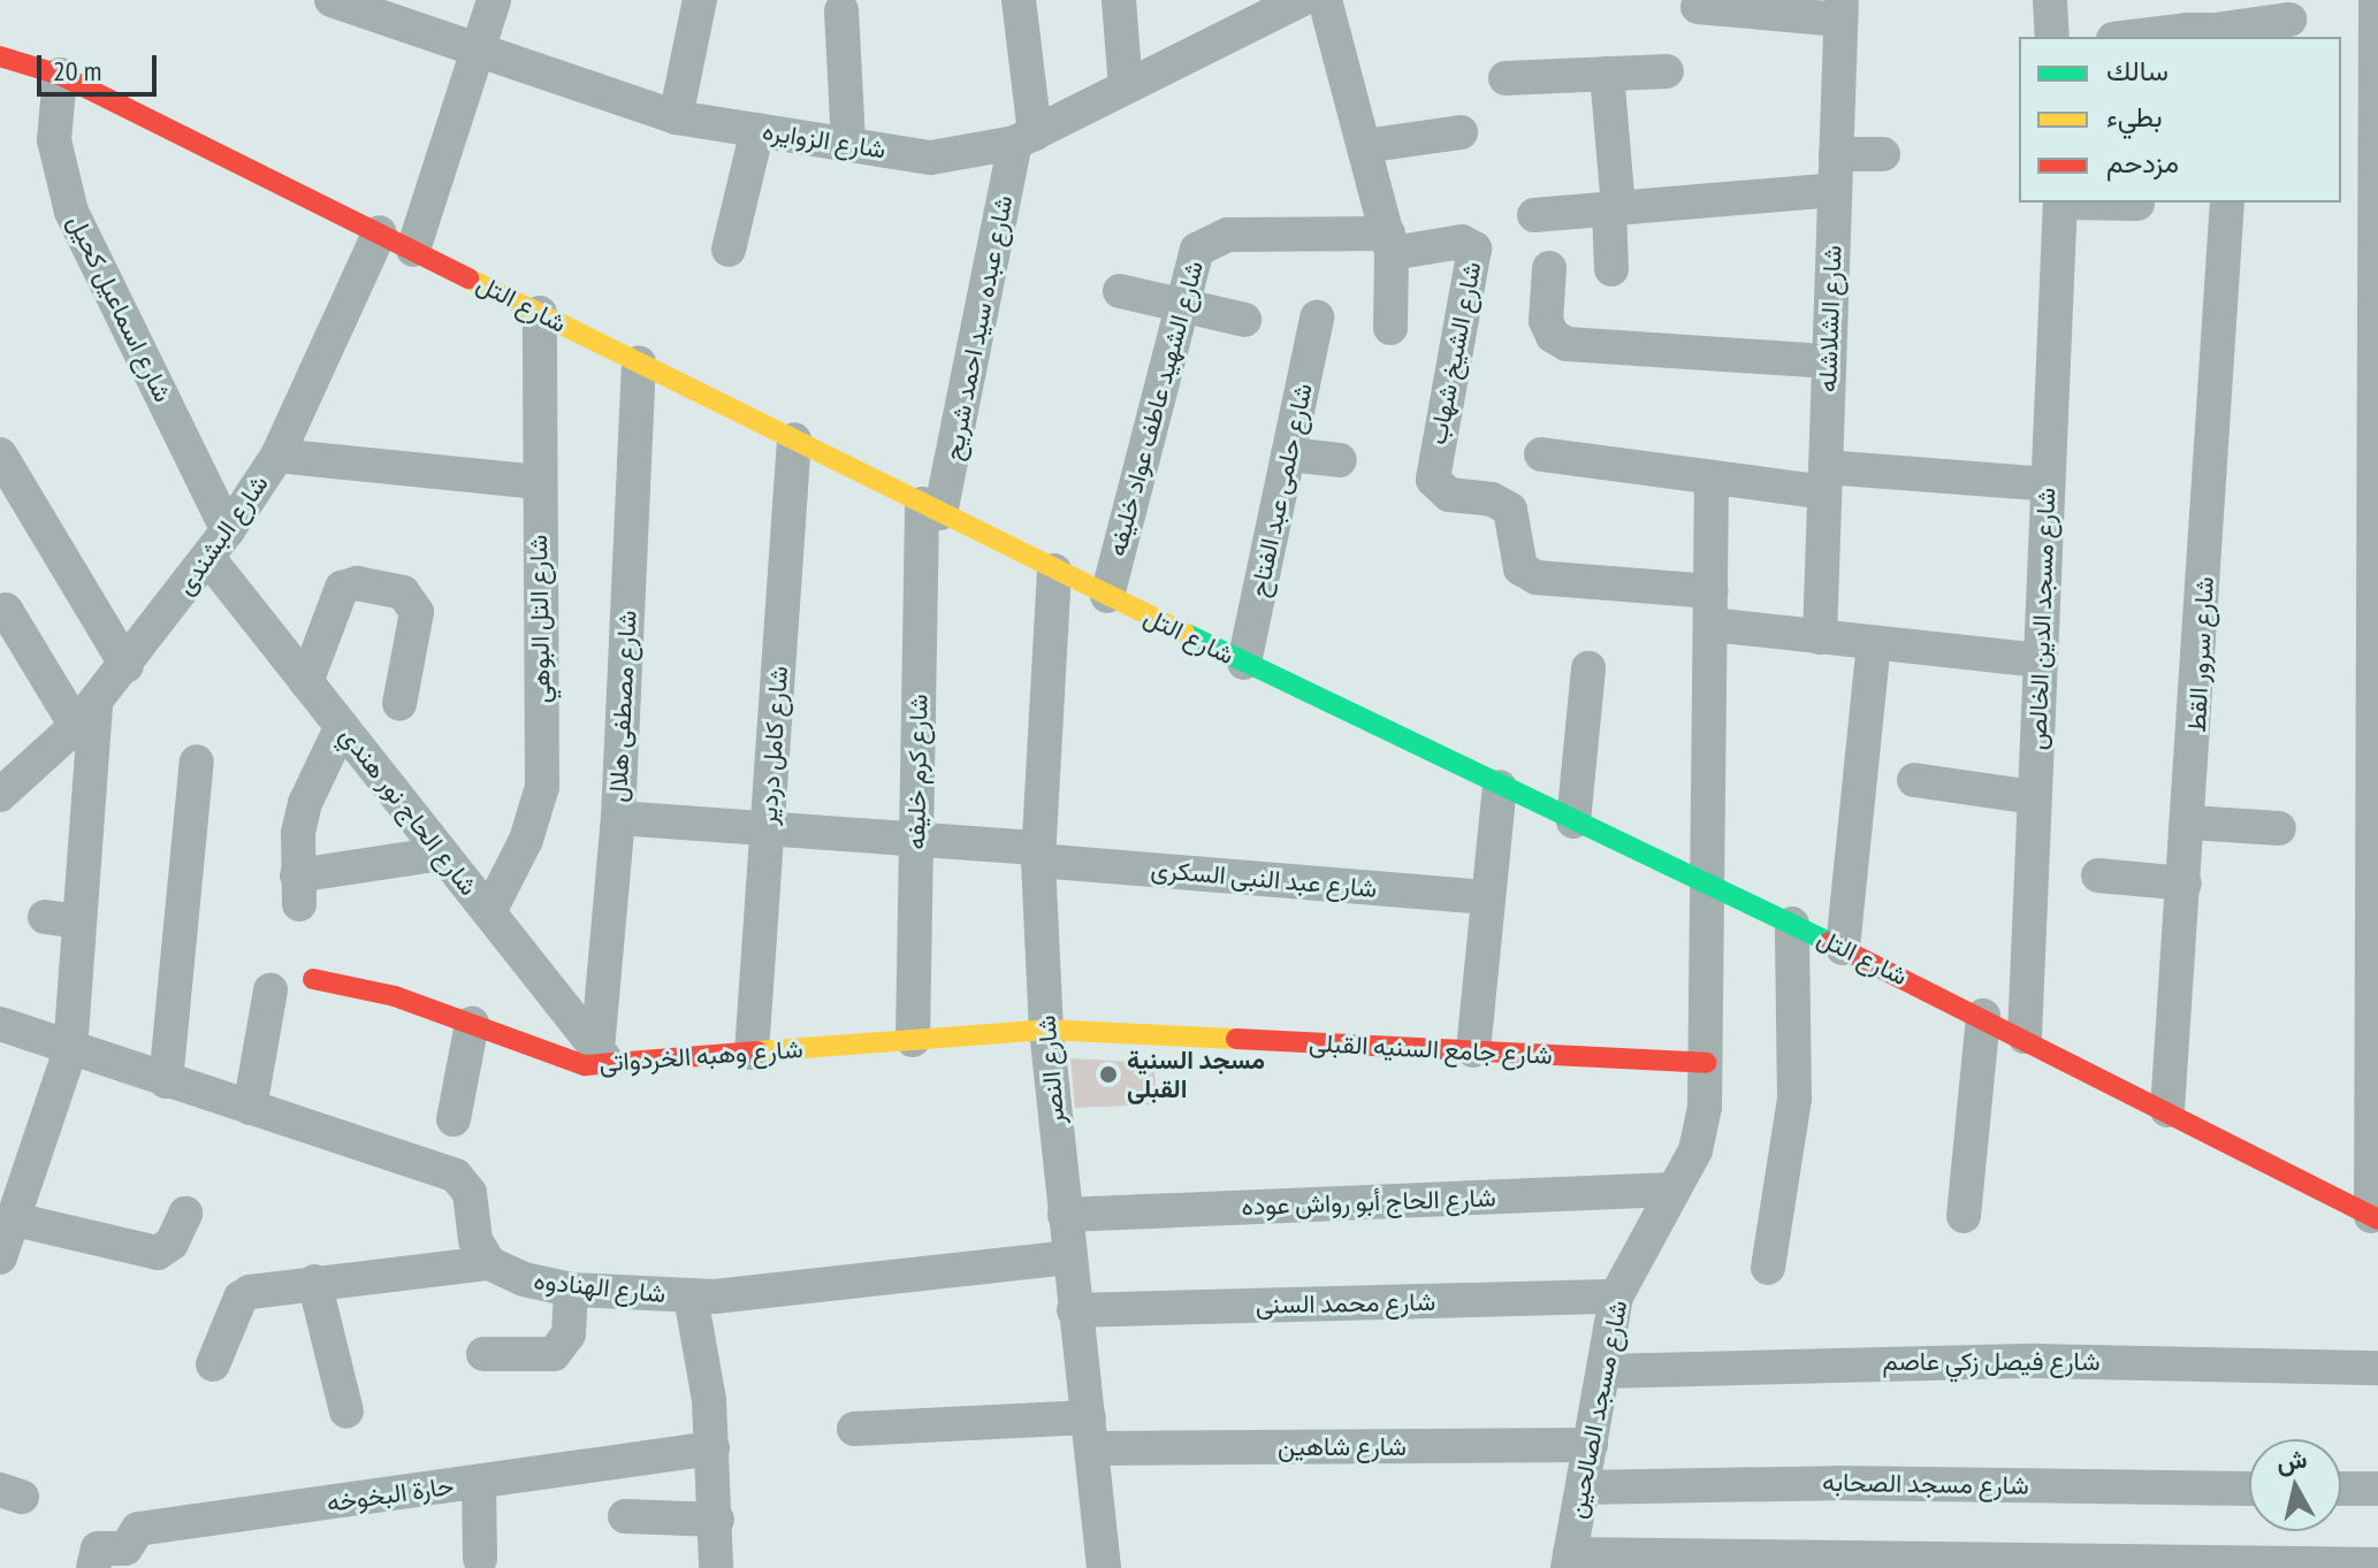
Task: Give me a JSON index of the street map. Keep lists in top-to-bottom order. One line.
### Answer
{"streets":{"street":["شارع الزوايره","شارع التل","شارع اسماعيل كحيل","شارع الشلاشله","شارع عبده سيد احمد شريح","شارع الشيخ شهاب","شارع الشهيد عاطف عواد خليفه","شارع حلمى عبد الفتاح","شارع البشندى","شارع التل البوهي","شارع مسجد الدين الخالص","شارع سرور القط","شارع مصطفى هلال","شارع كامل دردير","شارع كرم خليفه","شارع الحاج نور هندي","شارع عبد النبى السكرى","شارع جامع السنيه القبلى","شارع وهبه الخردواتى","شارع النصر","شارع الحاج أبو رواش عوده","شارع الهنادوه","شارع محمد السنى","شارع فيصل زكي عاصم","شارع مسجد الصالحين","شارع شاهين","شارع مسجد الصحابه","حارة البخوخه"]},"crossings":[["شارع الزوايره","شارع عبده سيد احمد شريح"],["شارع التل","شارع اسماعيل كحيل"],["شارع التل","شارع عبده سيد احمد شريح"],["شارع التل","شارع الشهيد عاطف عواد خليفه"],["شارع التل","شارع حلمى عبد الفتاح"],["شارع التل","شارع البشندى"],["شارع التل","شارع التل البوهي"],["شارع التل","شارع مسجد الدين الخالص"],["شارع التل","شارع سرور القط"],["شارع التل","شارع مصطفى هلال"],["شارع التل","شارع كامل دردير"],["شارع التل","شارع كرم خليفه"],["شارع التل","شارع النصر"],["شارع التل","شارع مسجد الصالحين"],["شارع اسماعيل كحيل","شارع البشندى"],["شارع اسماعيل كحيل","شارع الحاج نور هندي"],["شارع عبده سيد احمد شريح","شارع كرم خليفه"],["شارع الشيخ شهاب","شارع الشهيد عاطف عواد خليفه"],["شارع البشندى","شارع الحاج نور هندي"],["شارع التل البوهي","شارع الحاج نور هندي"],["شارع مصطفى هلال","شارع الحاج نور هندي"],["شارع مصطفى هلال","شارع عبد النبى السكرى"],["شارع مصطفى هلال","شارع وهبه الخردواتى"],["شارع كامل دردير","شارع عبد النبى السكرى"],["شارع كامل دردير","شارع وهبه الخردواتى"],["شارع كرم خليفه","شارع عبد النبى السكرى"],["شارع كرم خليفه","شارع وهبه الخردواتى"],["شارع الحاج نور هندي","شارع وهبه الخردواتى"],["شارع عبد النبى السكرى","شارع النصر"],["شارع جامع السنيه القبلى","شارع وهبه الخردواتى"],["شارع جامع السنيه القبلى","شارع النصر"],["شارع جامع السنيه القبلى","شارع مسجد الصالحين"],["شارع وهبه الخردواتى","شارع النصر"],["شارع النصر","شارع الحاج أبو رواش عوده"],["شارع النصر","شارع الهنادوه"],["شارع النصر","شارع محمد السنى"],["شارع النصر","شارع شاهين"],["شارع الحاج أبو رواش عوده","شارع مسجد الصالحين"],["شارع محمد السنى","شارع مسجد الصالحين"],["شارع فيصل زكي عاصم","شارع مسجد الصالحين"],["شارع مسجد الصالحين","شارع شاهين"],["شارع مسجد الصالحين","شارع مسجد الصحابه"]],"places":["مسجد السنية القبلى"],"legend":["سالك","بطيء","مزدحم"],"scale_bar":"20 m","north":"top"}
